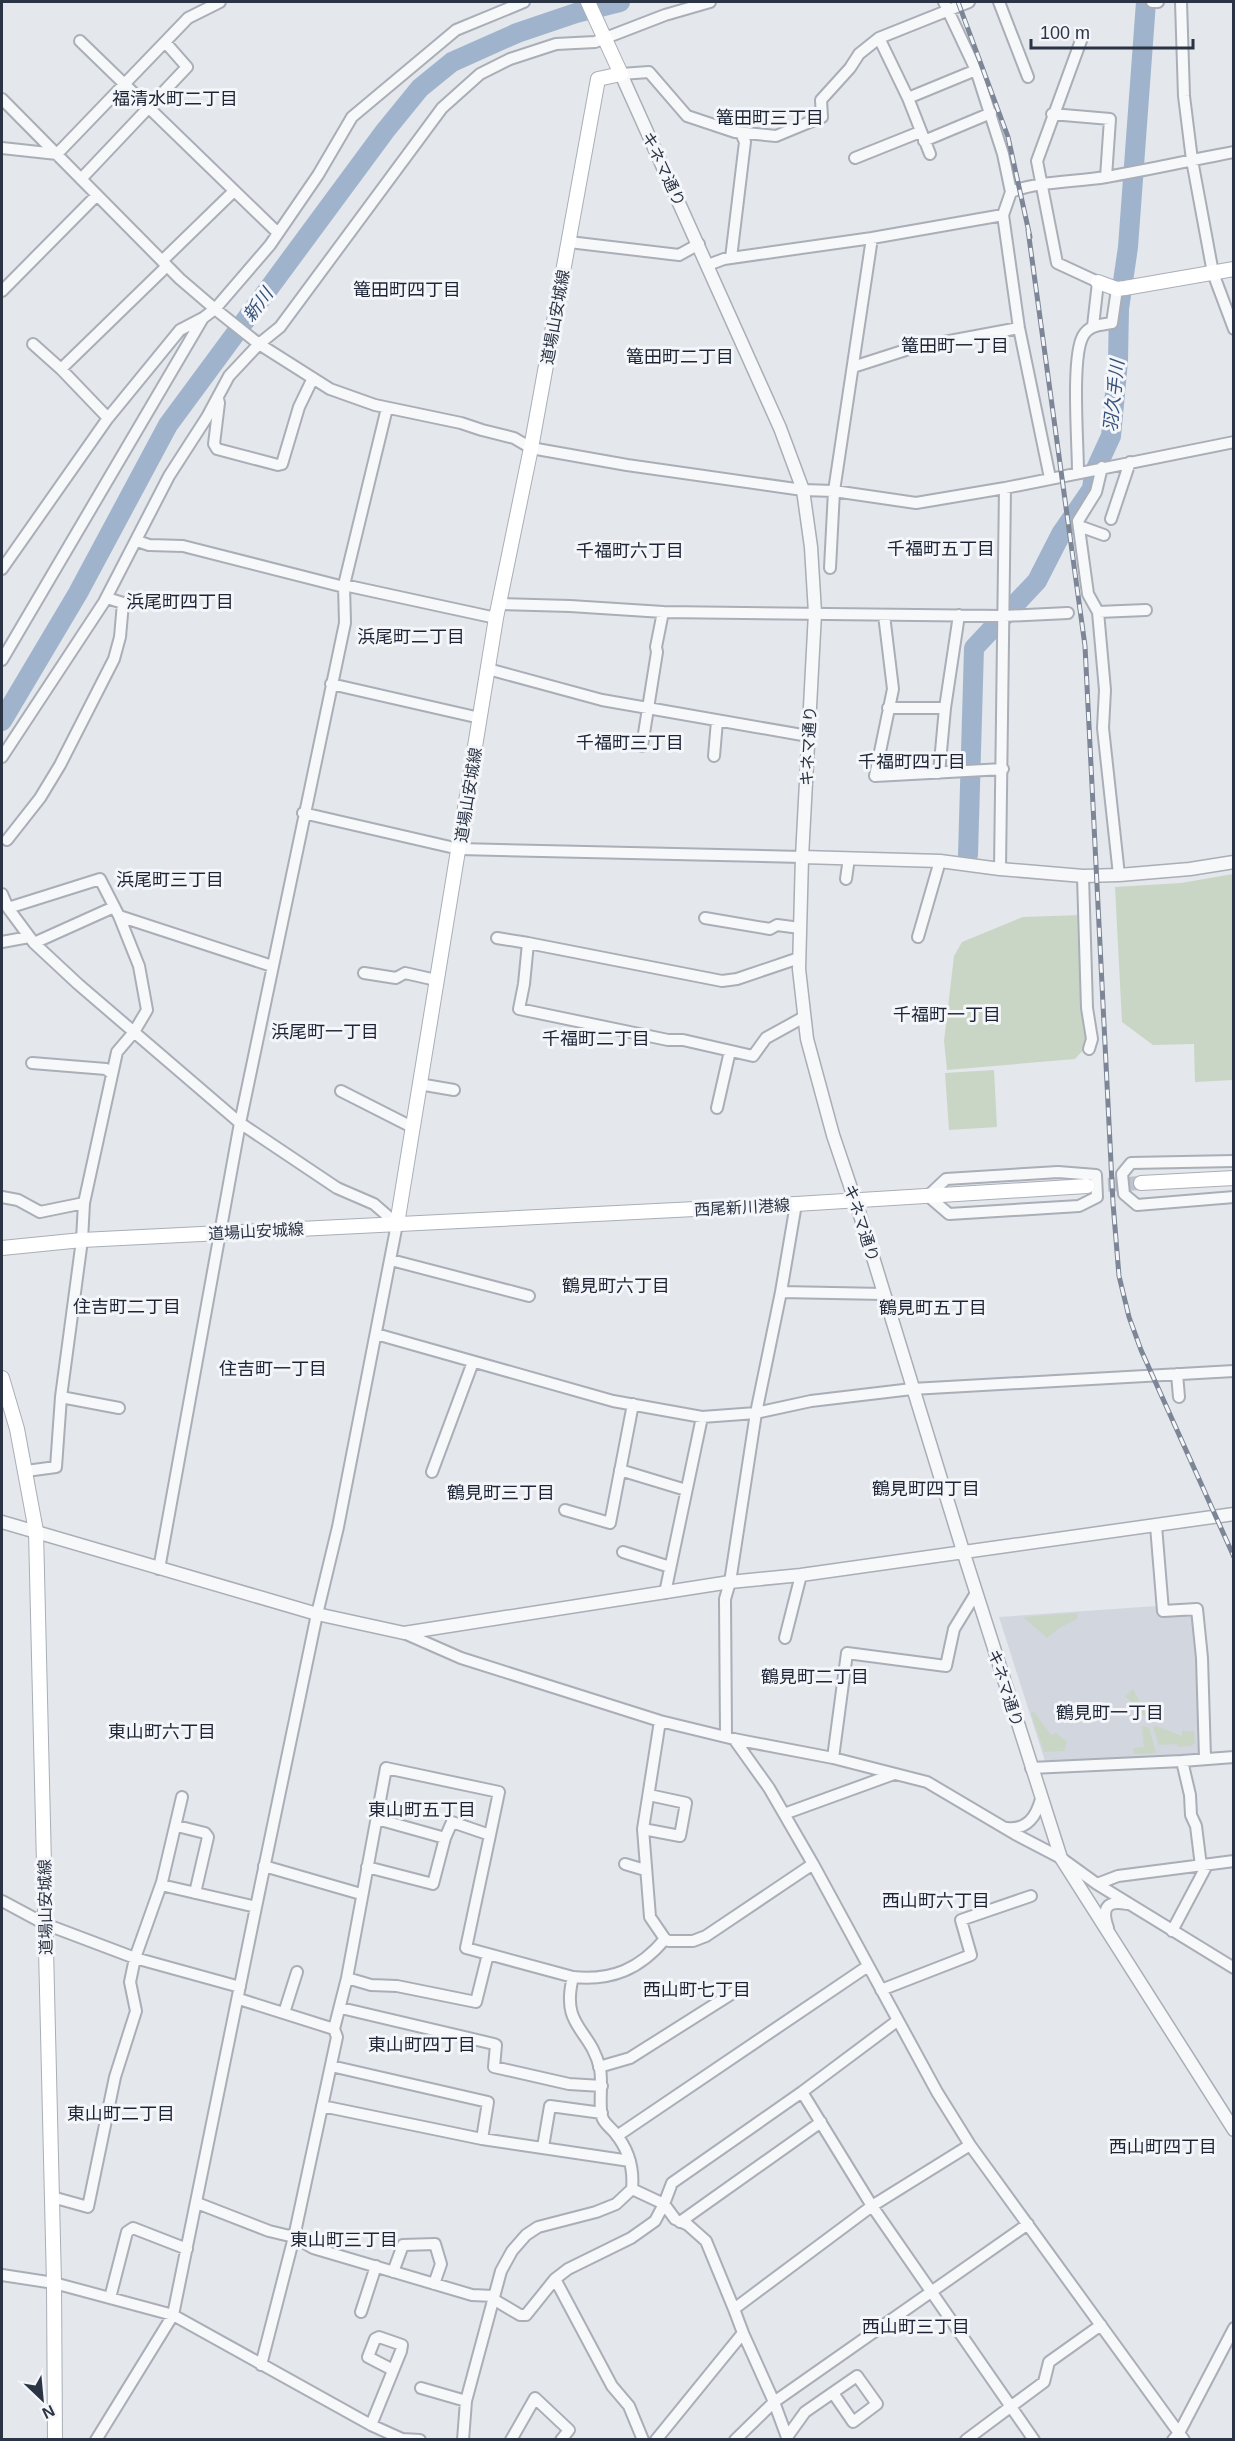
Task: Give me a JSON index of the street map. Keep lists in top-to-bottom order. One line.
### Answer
{"streets":{"main road":["道場山安城線","西尾新川港線"],"street":["キネマ通り"]},"crossings":[["キネマ通り","道場山安城線"],["キネマ通り","西尾新川港線"],["道場山安城線","西尾新川港線"]],"districts":["福清水町二丁目","篭田町三丁目","篭田町四丁目","篭田町一丁目","篭田町二丁目","千福町五丁目","千福町六丁目","浜尾町四丁目","浜尾町二丁目","千福町三丁目","千福町四丁目","浜尾町三丁目","千福町一丁目","浜尾町一丁目","千福町二丁目","鶴見町六丁目","住吉町二丁目","鶴見町五丁目","住吉町一丁目","鶴見町四丁目","鶴見町三丁目","鶴見町二丁目","鶴見町一丁目","東山町六丁目","東山町五丁目","西山町六丁目","西山町七丁目","東山町四丁目","東山町二丁目","西山町四丁目","東山町三丁目","西山町三丁目"],"water":["新川","羽久手川"],"scale_bar":"100 m","north":"bottom right"}
